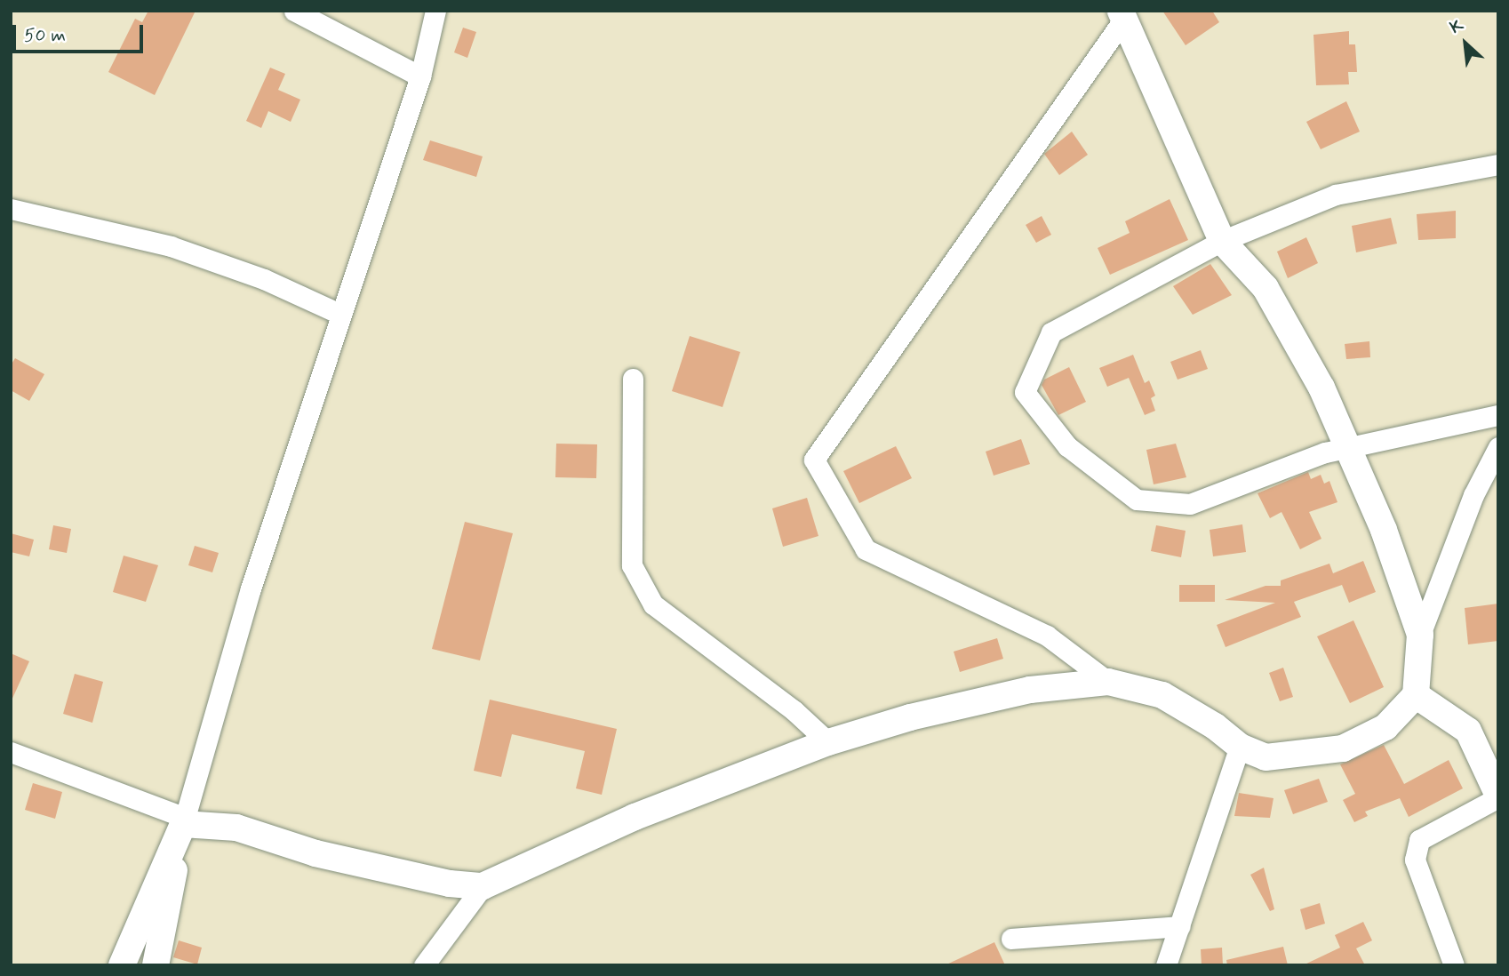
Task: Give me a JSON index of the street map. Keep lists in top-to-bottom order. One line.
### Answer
{"scale_bar":"50 m","north":"top left"}
